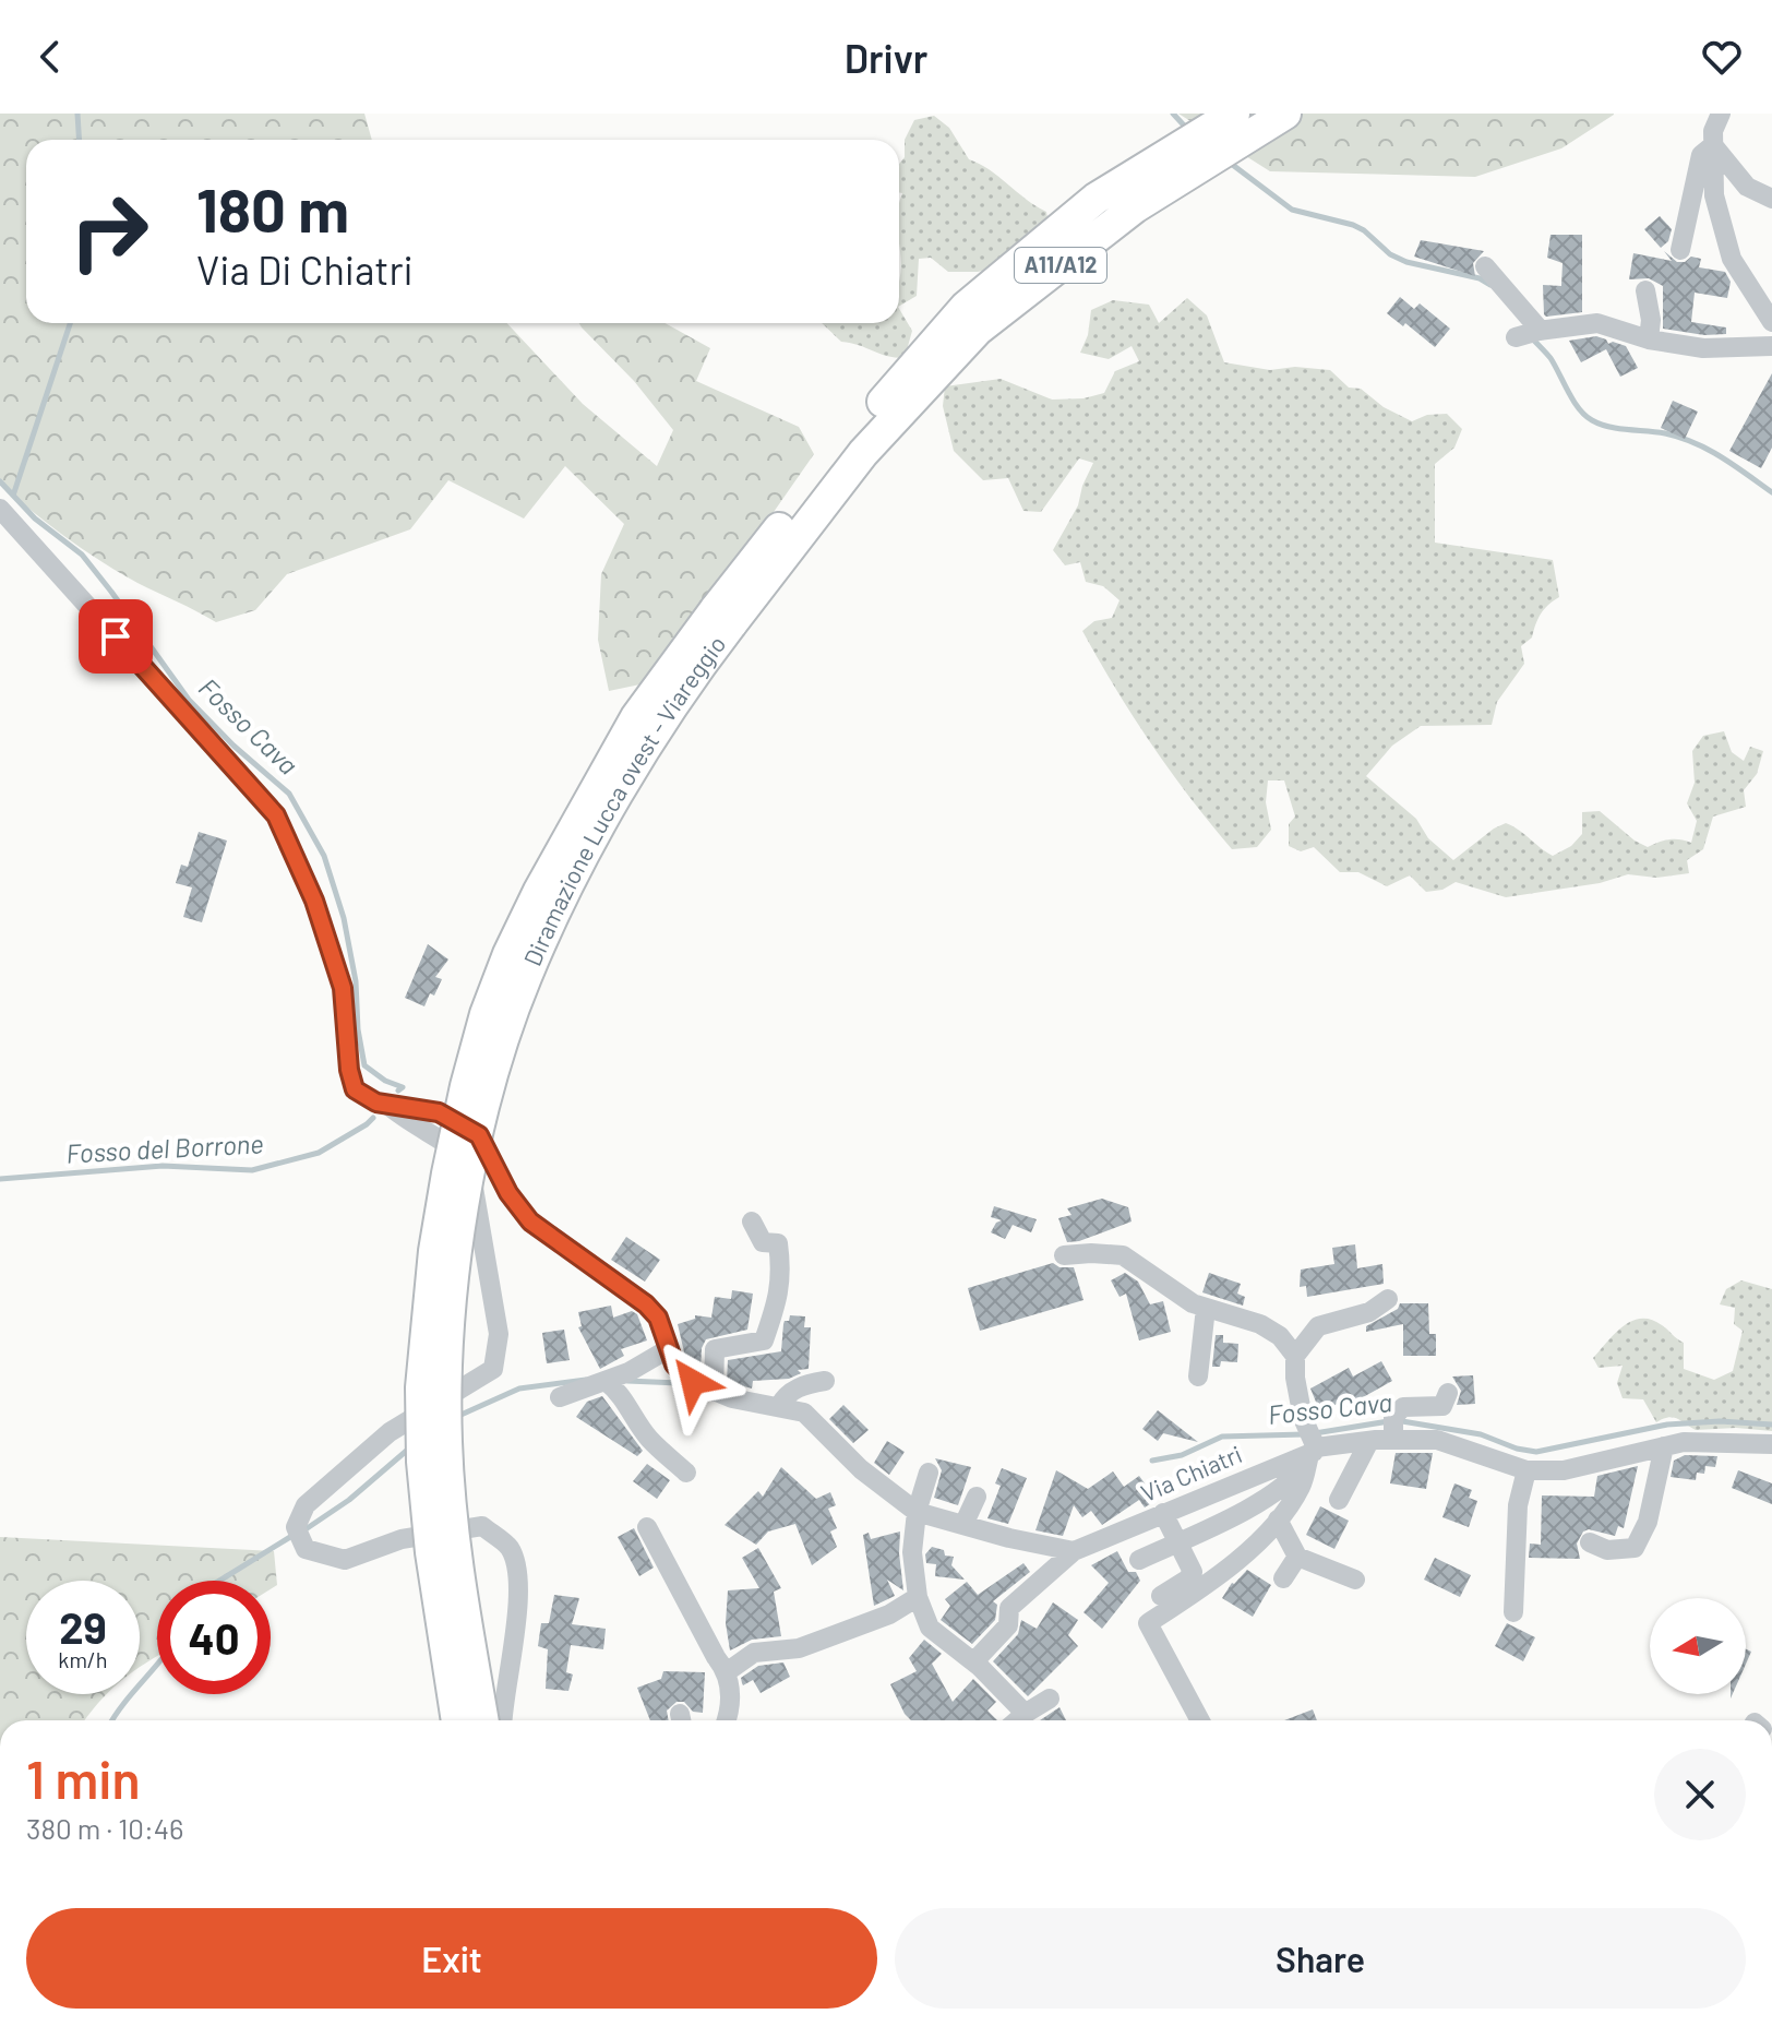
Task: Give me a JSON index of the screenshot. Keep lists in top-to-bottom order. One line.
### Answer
{"streets":{"highway":["A11/A12","Diramazione Lucca ovest - Viareggio"],"street":["Via Chiatri"]},"water":["Fosso Cava","Fosso del Borrone"],"north":"left","page":{"header":"Drivr","turn":["180 m","Via Di Chiatri"],"speed":"29 km/h","limit":"40","heading":["1 min","380 m · 10:46"],"buttons":["Exit","Share"]}}
